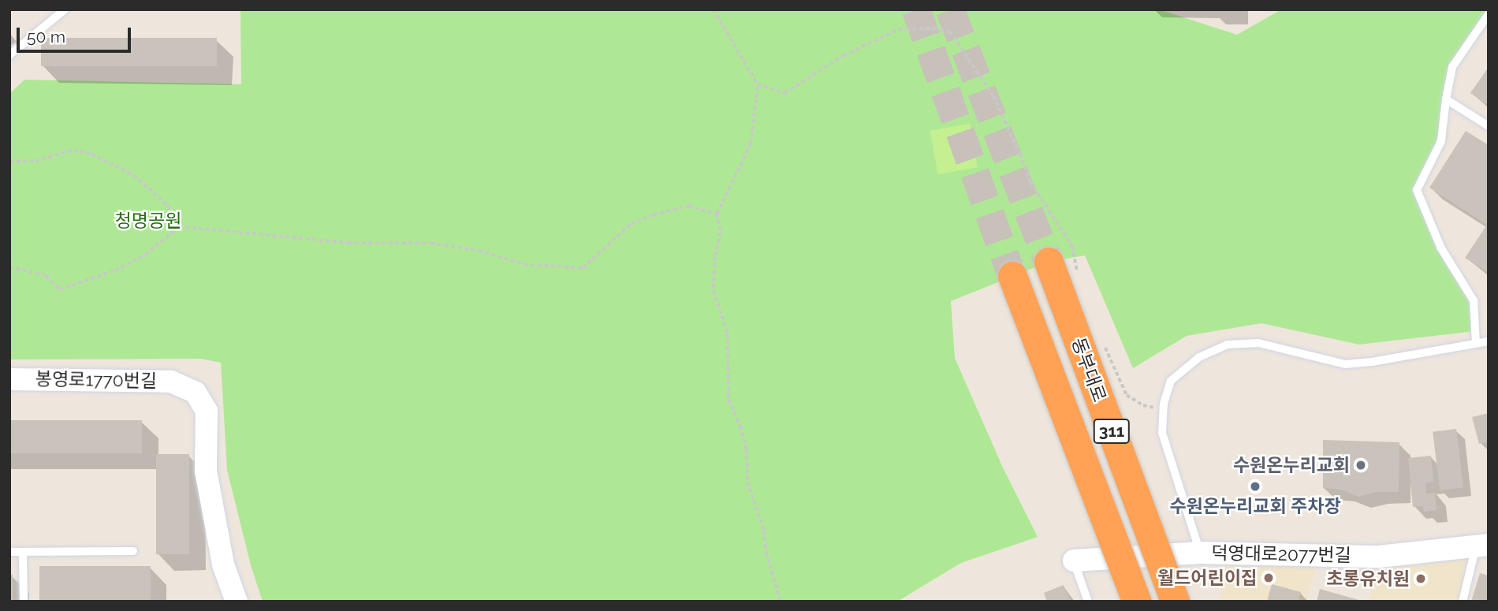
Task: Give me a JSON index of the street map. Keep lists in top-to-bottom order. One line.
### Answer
{"streets":{"highway":["동부대로","311"],"street":["봉영로1770번길","덕영대로2077번길"]},"parks":["청명공원"],"places":["수원온누리교회","수원온누리교회 주차장","월드어린이집","초롱유치원"],"scale_bar":"50 m"}
